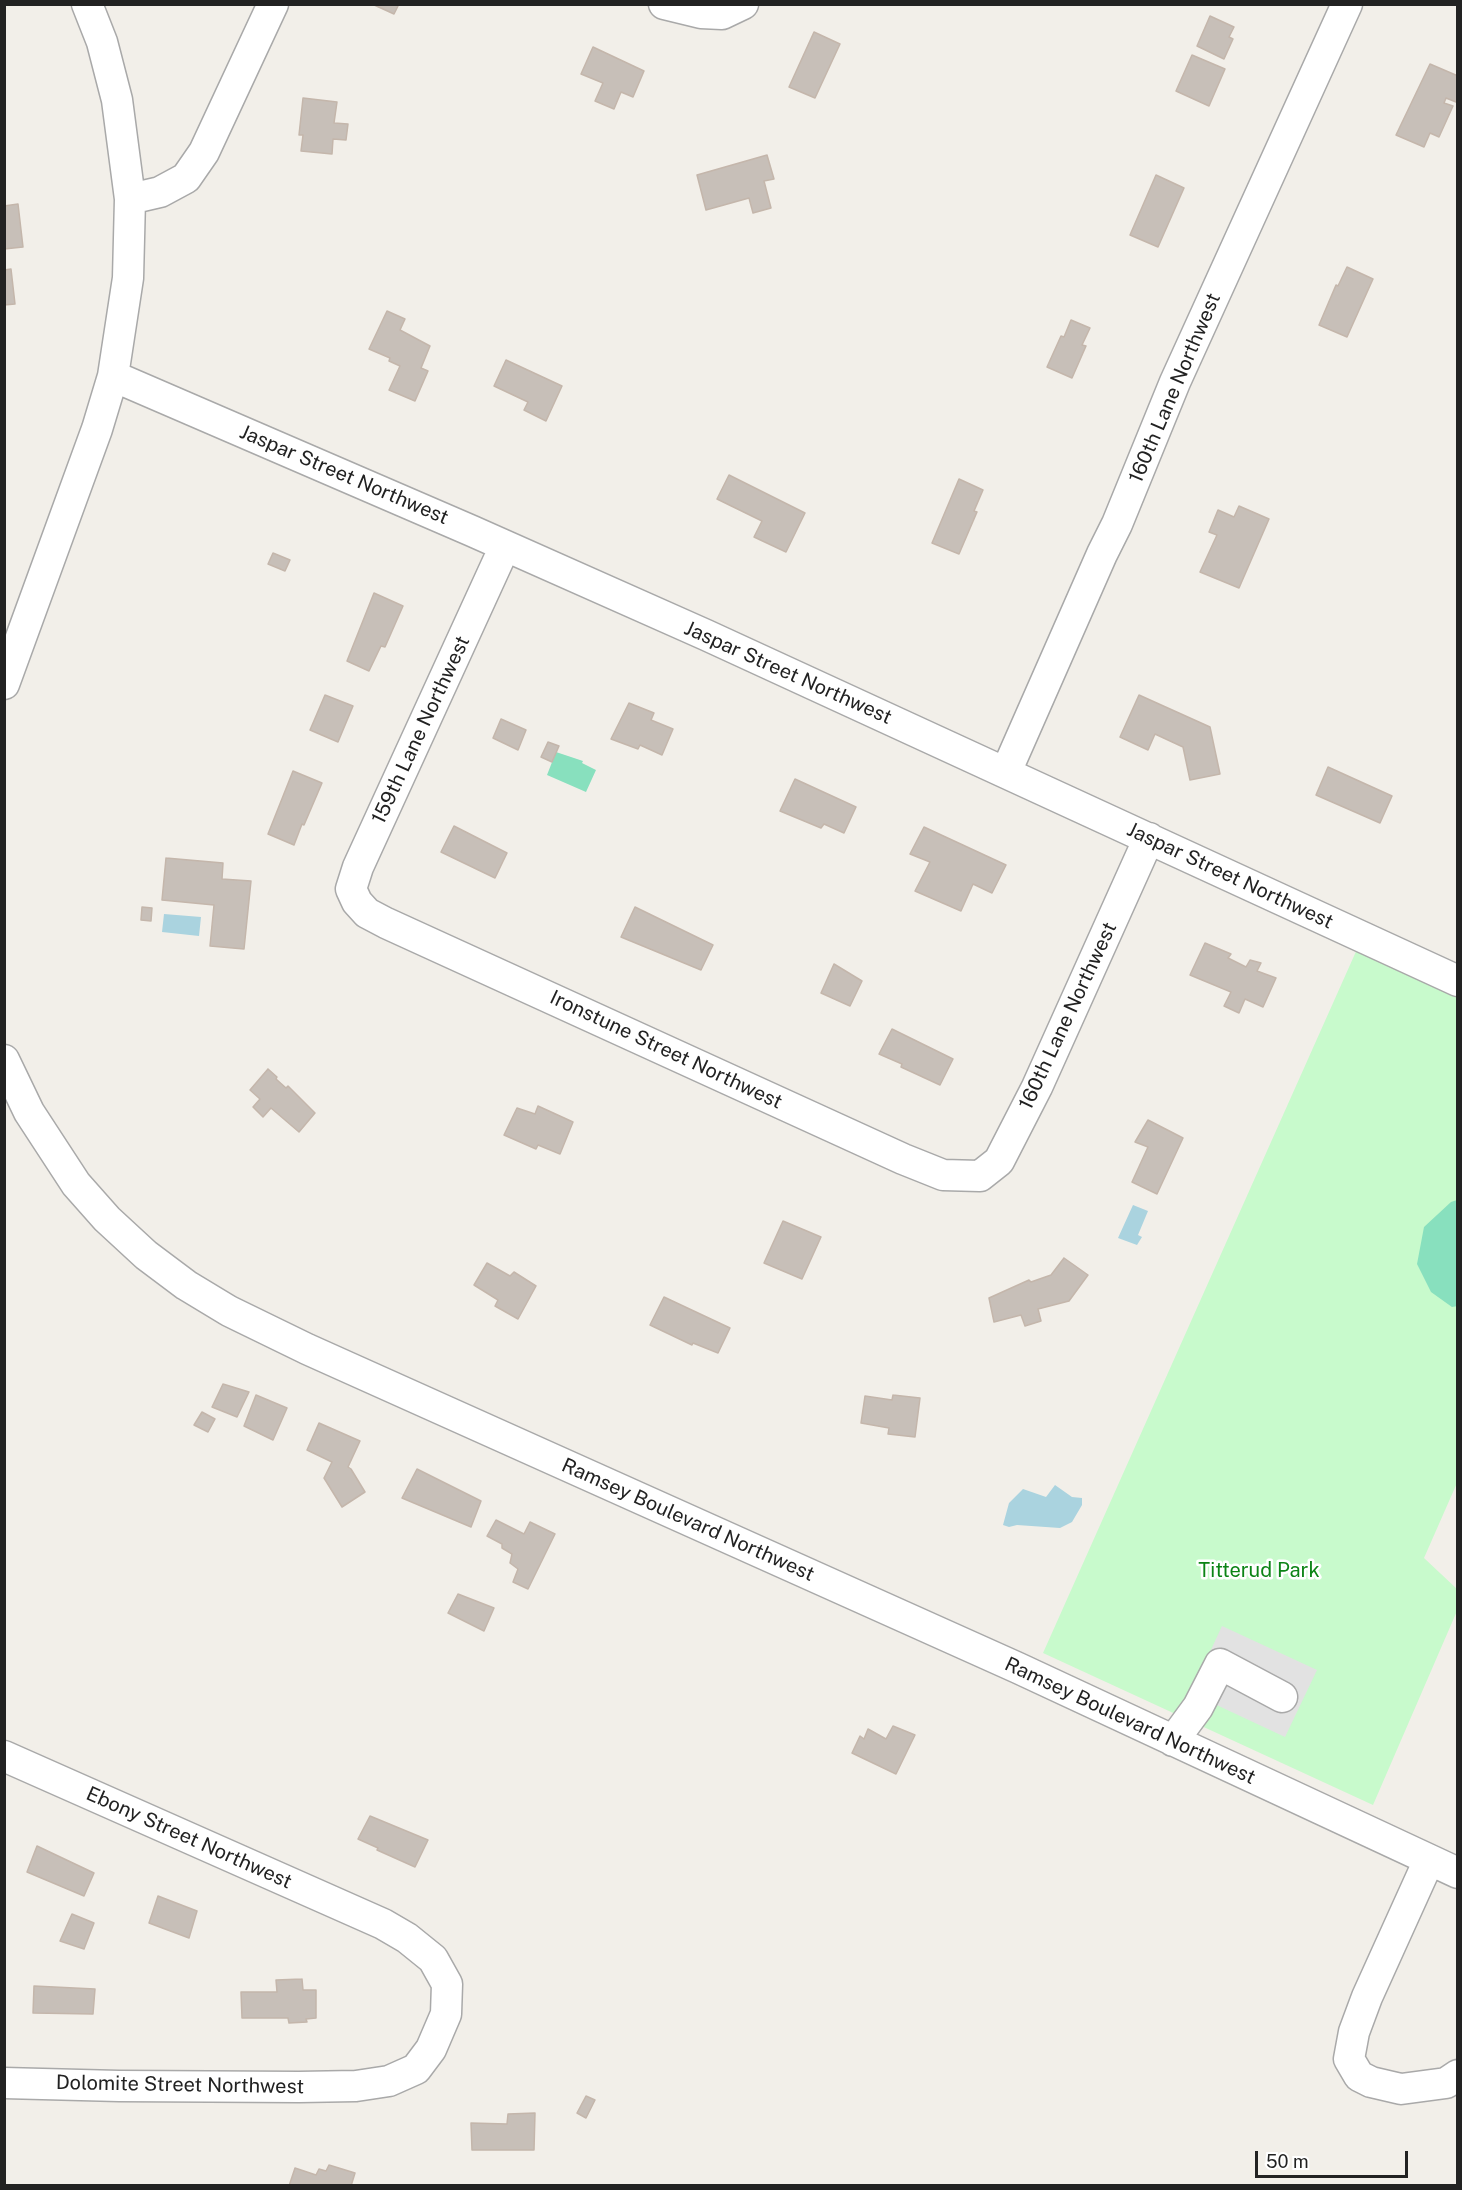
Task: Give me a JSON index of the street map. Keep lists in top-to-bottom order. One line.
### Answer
{"streets":{"street":["160th Lane Northwest","Jaspar Street Northwest","159th Lane Northwest","Ironstune Street Northwest","Ramsey Boulevard Northwest","Ebony Street Northwest","Dolomite Street Northwest"]},"crossings":[["160th Lane Northwest","Jaspar Street Northwest"],["160th Lane Northwest","Ironstune Street Northwest"],["Jaspar Street Northwest","159th Lane Northwest"],["159th Lane Northwest","Ironstune Street Northwest"],["Ebony Street Northwest","Dolomite Street Northwest"]],"parks":["Titterud Park"],"scale_bar":"50 m"}
